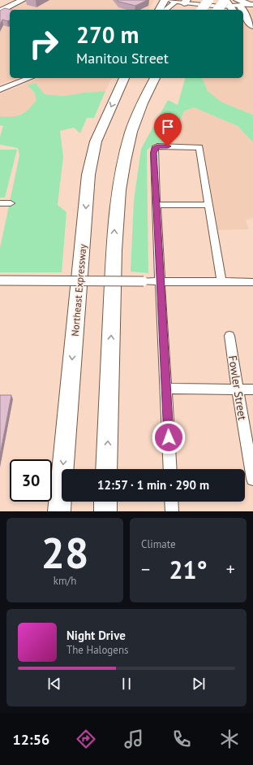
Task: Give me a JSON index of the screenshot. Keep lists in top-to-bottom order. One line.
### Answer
{"streets":{"highway":["Northeast Expressway"],"street":["Fowler Street"]},"page":{"turn":["270 m","Manitou Street"],"limit":"30","trip":"12:57 · 1 min · 290 m","tile":[["28","km/h"],"Climate"],"heat":["−","21°","+"],"song":["Night Drive","The Halogens"],"tabs":"12:56"}}
